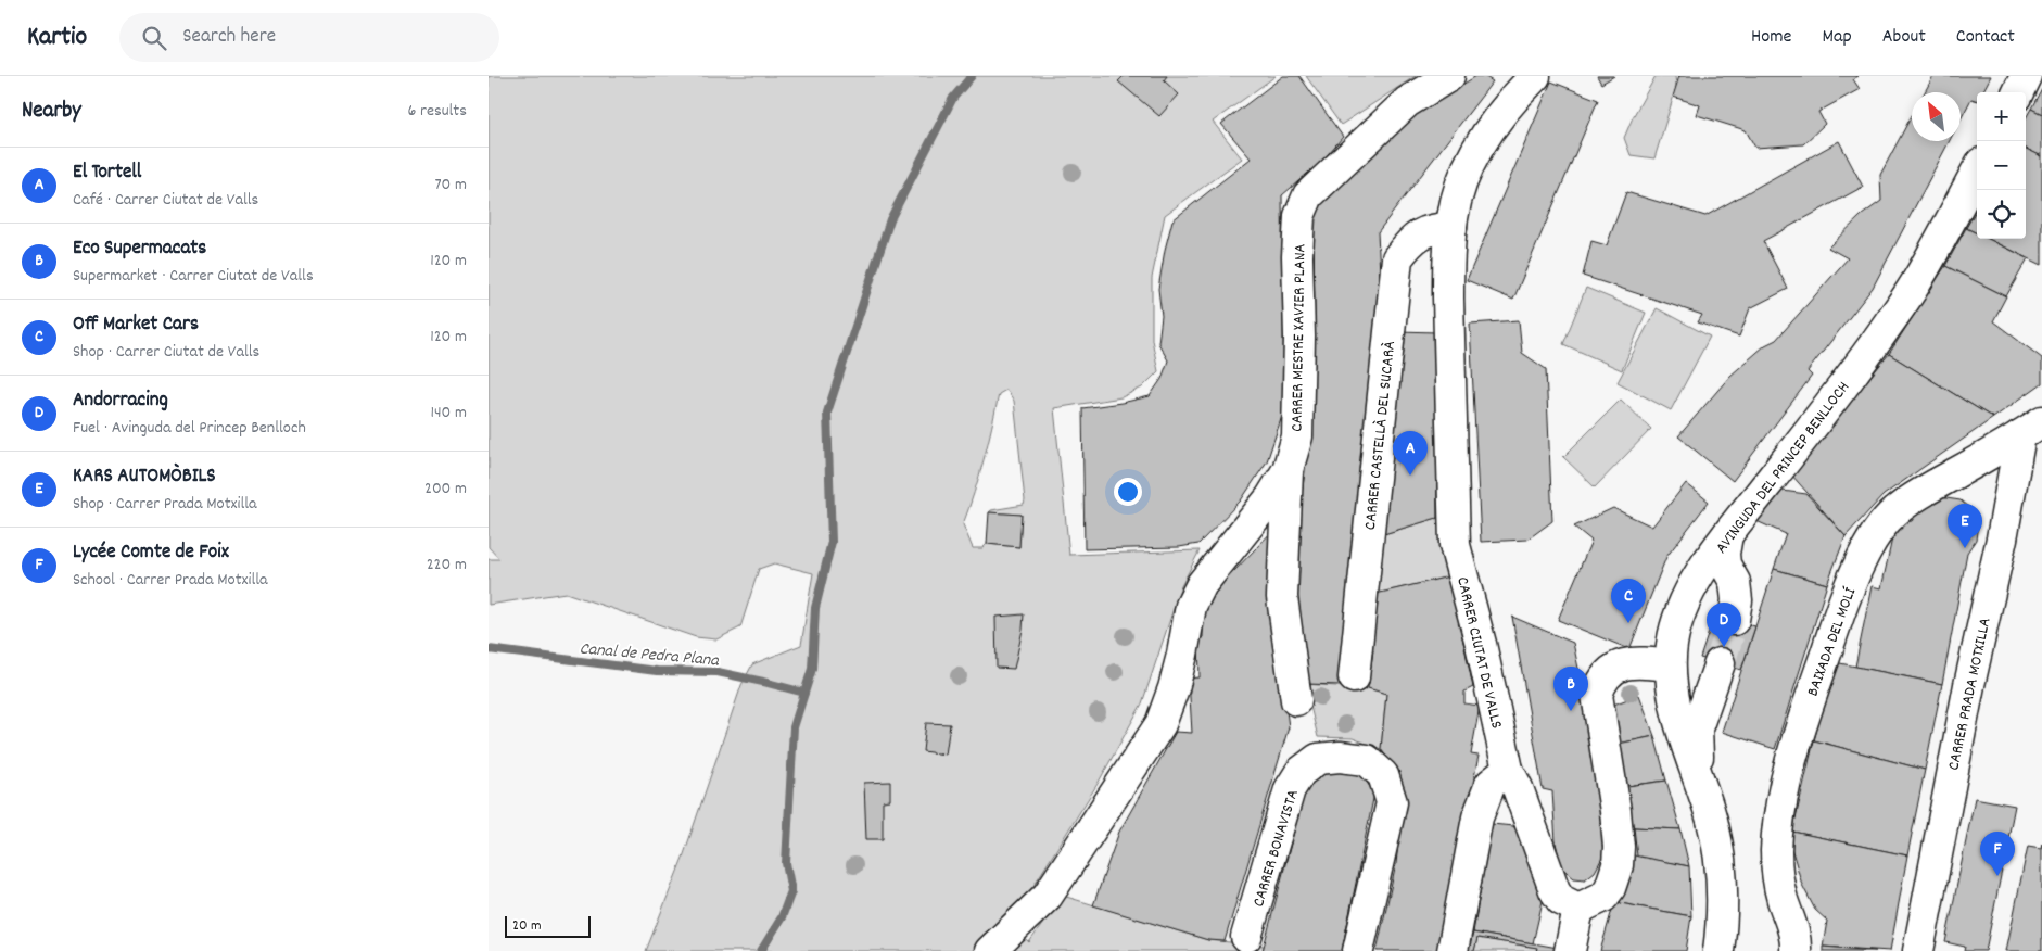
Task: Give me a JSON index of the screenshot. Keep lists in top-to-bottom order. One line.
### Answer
{"streets":{"street":["CARRER MESTRE XAVIER PLANA","CARRER CASTELLÀ DEL SUCARÀ","AVINGUDA DEL PRINCEP BENLLOCH","BAIXADA DEL MOLÍ","CARRER CIUTAT DE VALLS","CARRER PRADA MOTXILLA","CARRER BONAVISTA"]},"crossings":[["CARRER CASTELLÀ DEL SUCARÀ","CARRER CIUTAT DE VALLS"],["BAIXADA DEL MOLÍ","CARRER PRADA MOTXILLA"]],"water":["Canal de Pedra Plana"],"scale_bar":"20 m","north":"top left","page":{"header":"Kartio","search":"Search here","nav":["Home","Map","About","Contact"],"heading":["Nearby","6 results"],"map_buttons":["+","−"],"list":[{"mark":"A","name":"El Tortell","note":"Café · Carrer Ciutat de Valls","value":"70 m"},{"mark":"B","name":"Eco Supermacats","note":"Supermarket · Carrer Ciutat de Valls","value":"120 m"},{"mark":"C","name":"Off Market Cars","note":"Shop · Carrer Ciutat de Valls","value":"120 m"},{"mark":"D","name":"Andorracing","note":"Fuel · Avinguda del Princep Benlloch","value":"140 m"},{"mark":"E","name":"KARS AUTOMÒBILS","note":"Shop · Carrer Prada Motxilla","value":"200 m"},{"mark":"F","name":"Lycée Comte de Foix","note":"School · Carrer Prada Motxilla","value":"220 m"}],"pins":["A","E","C","D","B","F"],"scale":"20 m"}}
